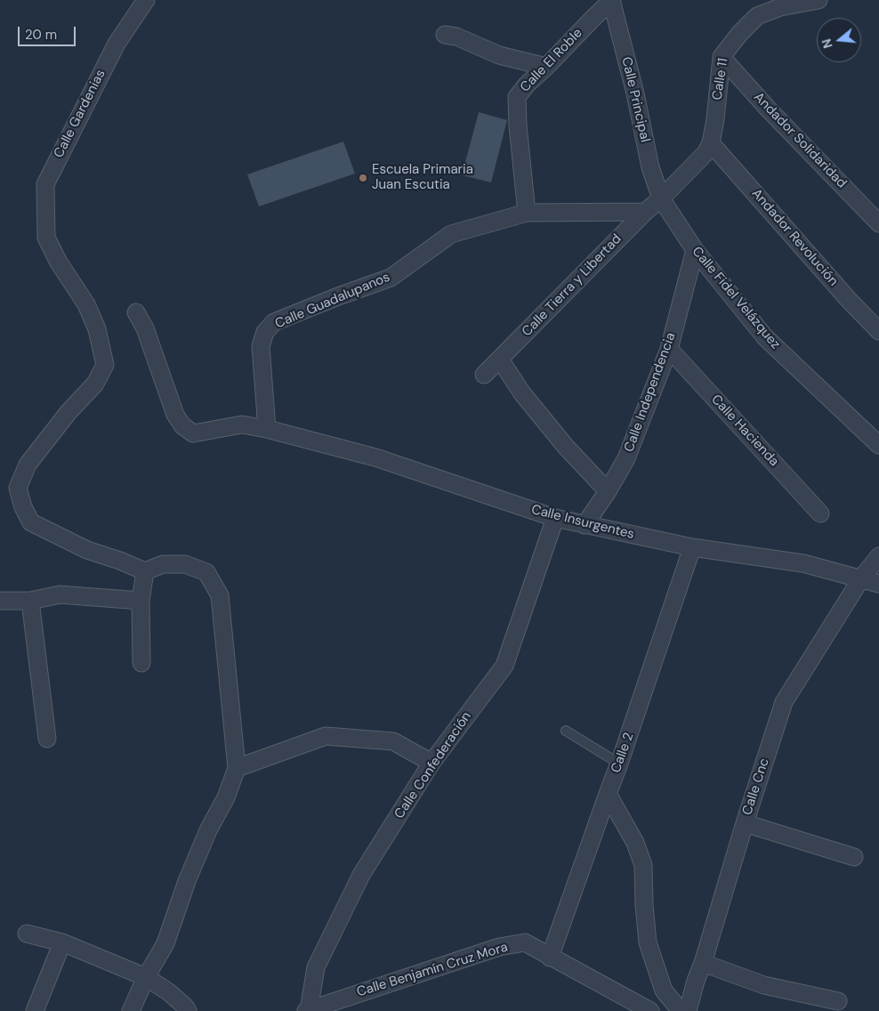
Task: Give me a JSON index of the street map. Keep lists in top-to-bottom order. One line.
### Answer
{"streets":{"street":["Calle El Roble","Calle 11","Calle Principal","Calle Gardenias","Andador Solidaridad","Andador Revolución","Calle Tierra y Libertad","Calle Fidel Velázquez","Calle Guadalupanos","Calle Independencia","Calle Hacienda","Calle Insurgentes","Calle 2","Calle Confederación","Calle Cnc","Calle Benjamín Cruz Mora"]},"crossings":[["Calle El Roble","Calle Principal"],["Calle El Roble","Calle Guadalupanos"],["Calle 11","Calle Principal"],["Calle 11","Andador Solidaridad"],["Calle 11","Andador Revolución"],["Calle 11","Calle Tierra y Libertad"],["Calle 11","Calle Fidel Velázquez"],["Calle Principal","Calle Tierra y Libertad"],["Calle Principal","Calle Fidel Velázquez"],["Calle Tierra y Libertad","Calle Fidel Velázquez"],["Calle Tierra y Libertad","Calle Guadalupanos"],["Calle Fidel Velázquez","Calle Independencia"],["Calle Guadalupanos","Calle Insurgentes"],["Calle Independencia","Calle Hacienda"],["Calle Independencia","Calle Insurgentes"],["Calle Insurgentes","Calle 2"],["Calle Insurgentes","Calle Confederación"],["Calle Insurgentes","Calle Cnc"],["Calle 2","Calle Benjamín Cruz Mora"],["Calle Confederación","Calle Benjamín Cruz Mora"]],"places":["Escuela Primaria Juan Escutia"],"scale_bar":"20 m","north":"left"}
